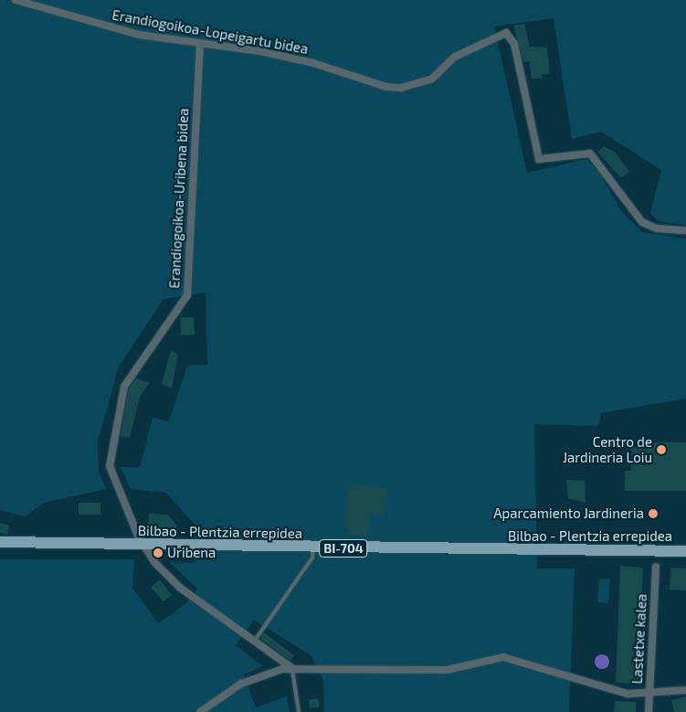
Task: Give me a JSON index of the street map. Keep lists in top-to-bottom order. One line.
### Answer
{"streets":{"main road":["Bilbao - Plentzia errepidea","BI-704"],"street":["Erandiogoikoa-Lopeigartu bidea","Erandiogoikoa-Uribena bidea","Lastetxe kalea"]},"crossings":[["Erandiogoikoa-Lopeigartu bidea","Erandiogoikoa-Uribena bidea"],["Erandiogoikoa-Uribena bidea","Bilbao - Plentzia errepidea"]],"places":["Centro de Jardineria Loiu","Aparcamiento Jardineria","Uribena"]}
